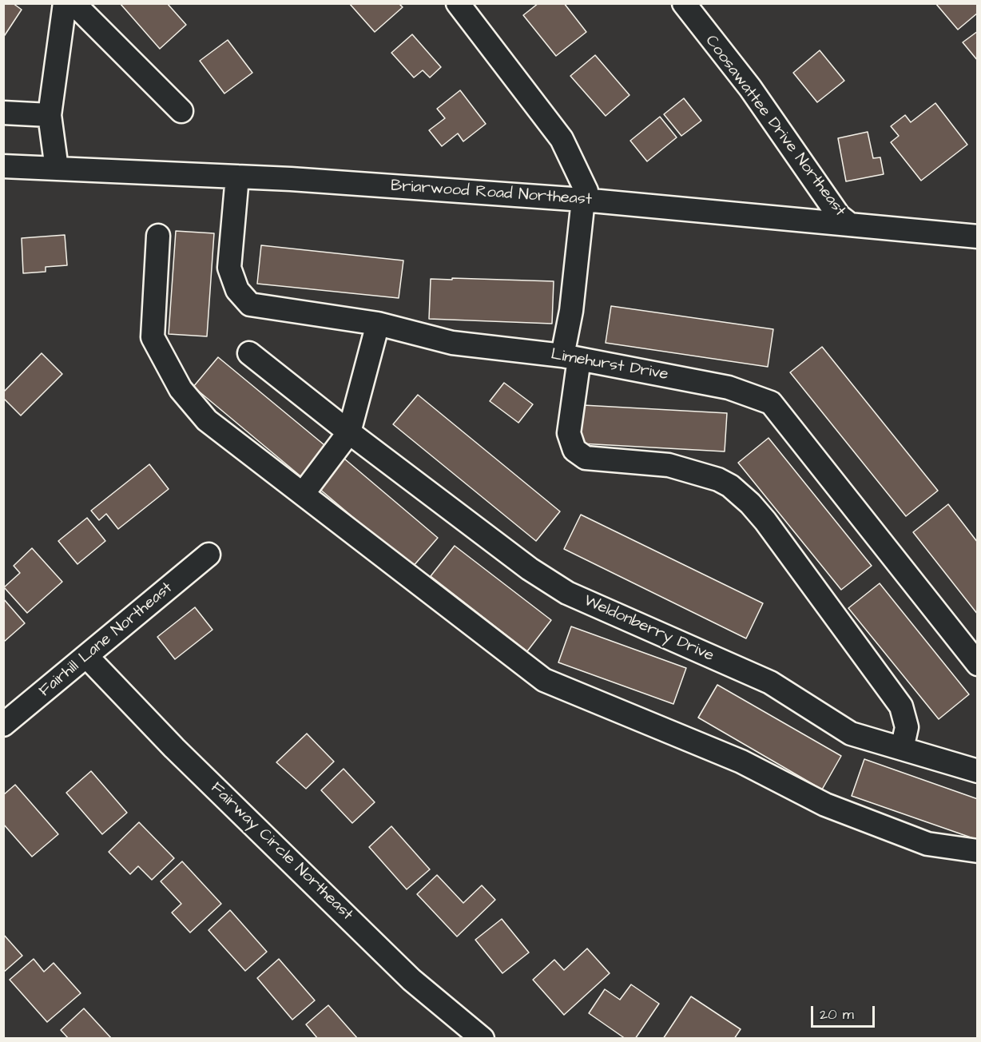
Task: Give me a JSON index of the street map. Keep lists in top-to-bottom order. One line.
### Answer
{"streets":{"street":["Coosawattee Drive Northeast","Briarwood Road Northeast","Limehurst Drive","Weldonberry Drive","Fairhill Lane Northeast","Fairway Circle Northeast"]},"crossings":[["Coosawattee Drive Northeast","Briarwood Road Northeast"],["Briarwood Road Northeast","Limehurst Drive"],["Fairhill Lane Northeast","Fairway Circle Northeast"]],"scale_bar":"20 m"}
